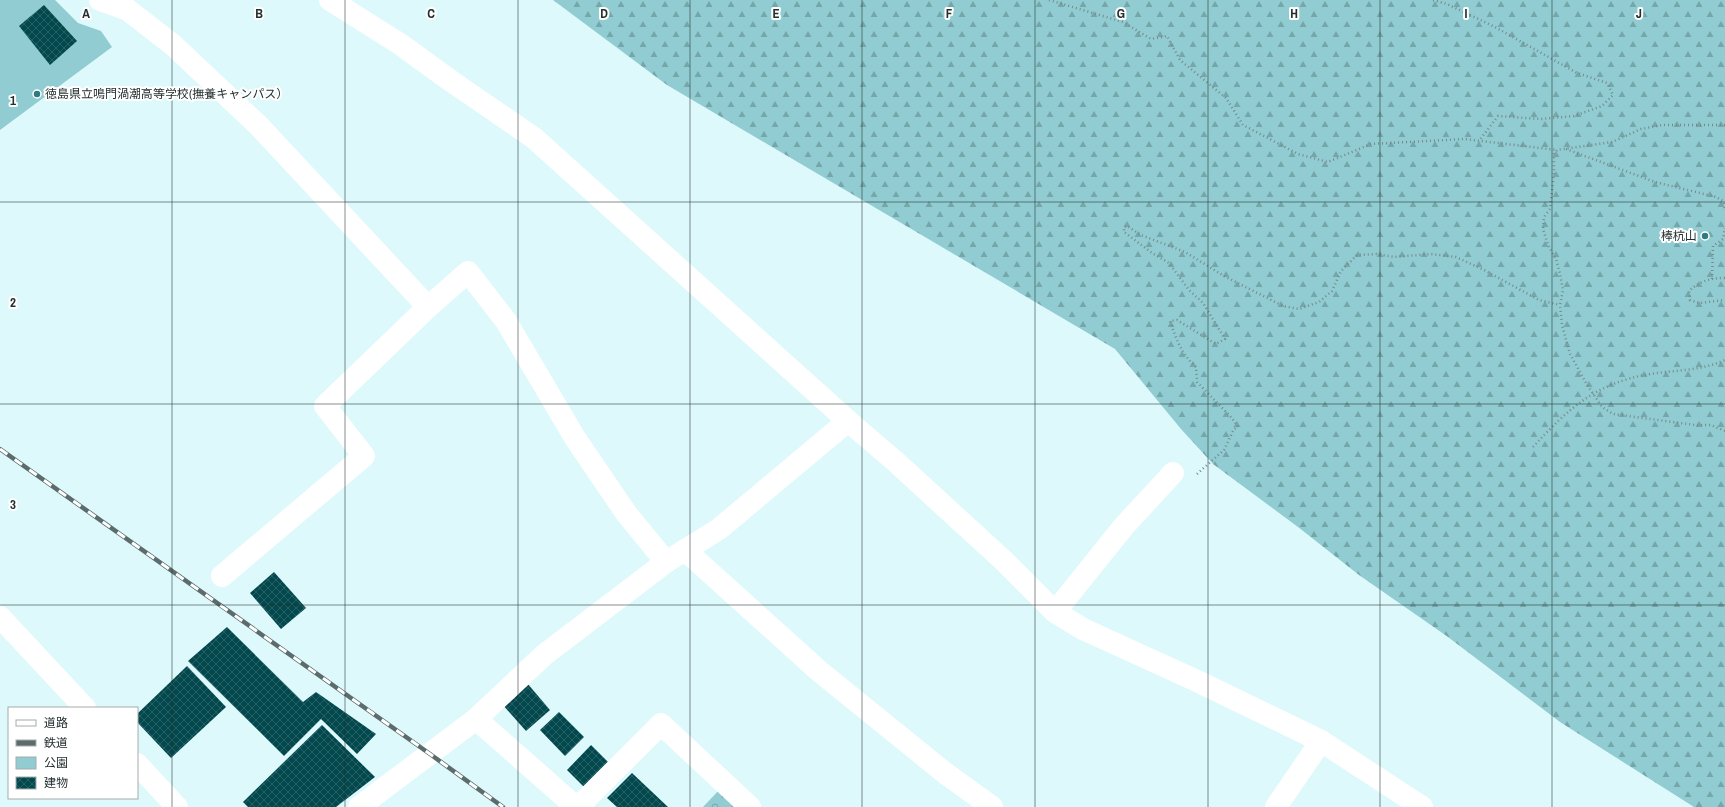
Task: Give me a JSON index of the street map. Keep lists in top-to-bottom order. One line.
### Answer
{"places":["徳島県立鳴門渦潮高等学校(撫養キャンパス）","棒杭山"],"legend":["道路","鉄道","公園","建物"],"grid":{"columns":["A","B","C","D","E","F","G","H","I","J"],"rows":["1","2","3"]}}
